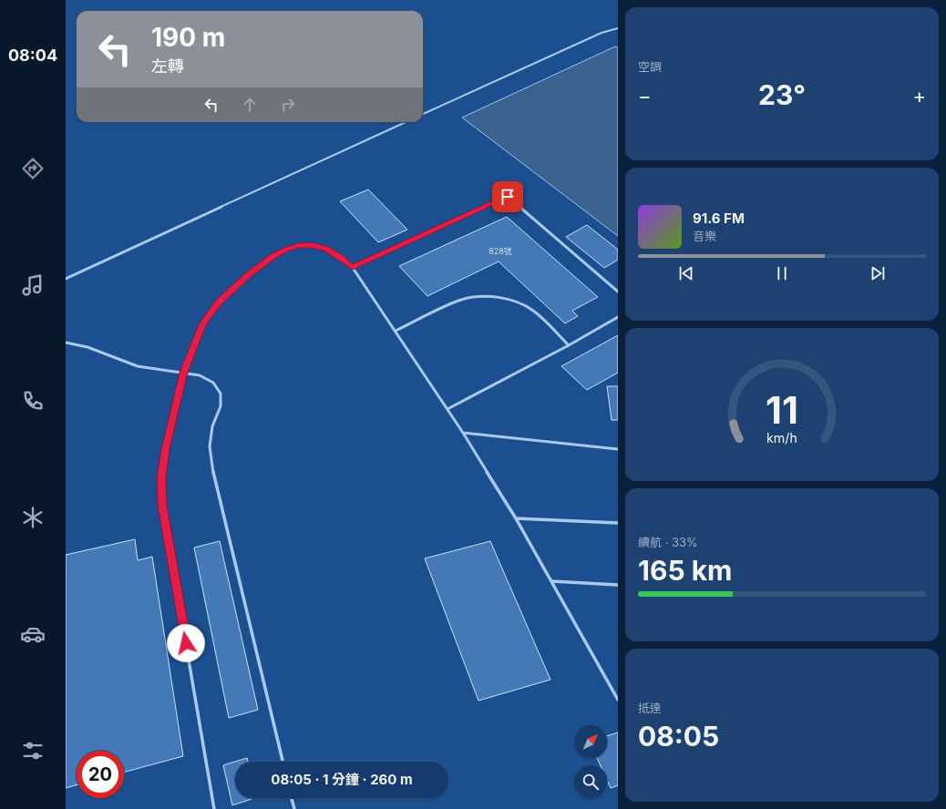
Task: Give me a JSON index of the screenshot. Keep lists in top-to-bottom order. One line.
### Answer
{"house_numbers":["828號"],"north":"top right","page":{"tabs":"08:04","tile":["空調",["續航 · 33%","165 km"],["抵達","08:05"]],"turn":["190 m","左轉"],"heat":["−","23°","+"],"song":["91.6 FM","音樂"],"limit":"20","trip":"08:05 · 1 分鐘 · 260 m","gauge":["11","km/h"]}}
